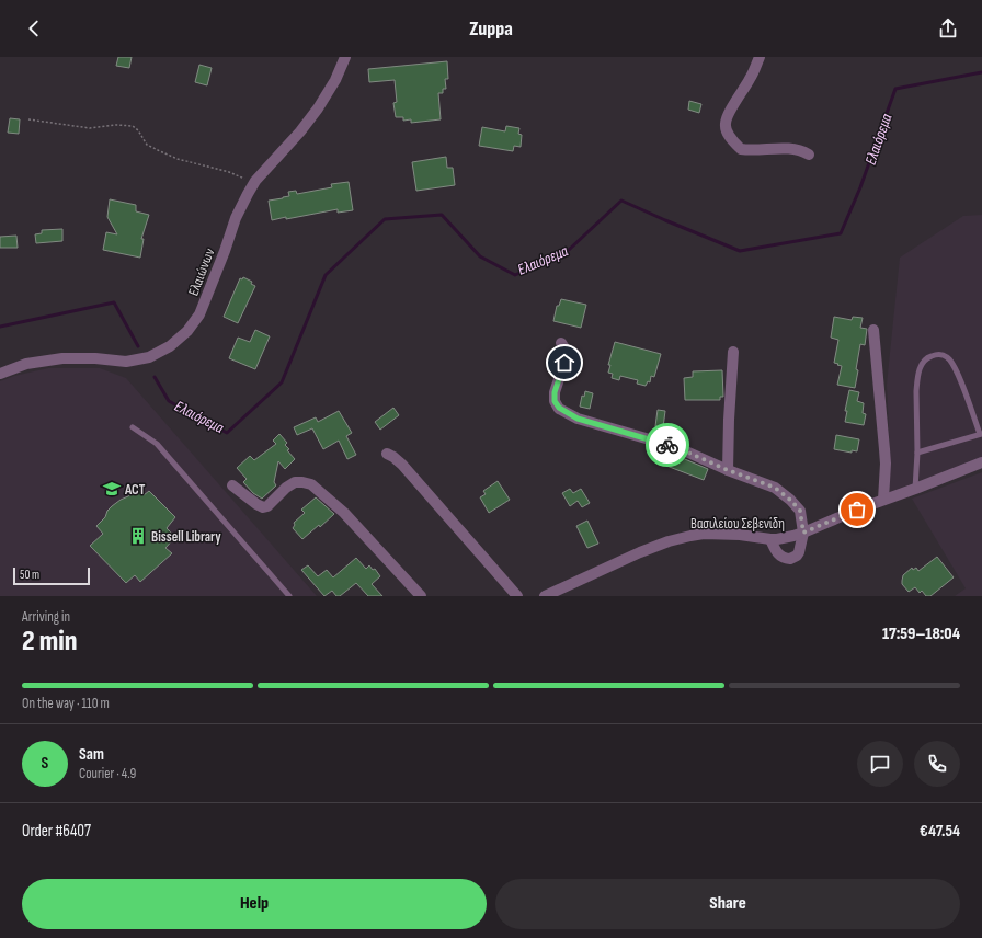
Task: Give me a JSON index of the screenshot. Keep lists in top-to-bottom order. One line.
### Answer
{"streets":{"street":["Ελαιώνων","Βασιλείου Σεβενίδη"]},"water":["Ελαιόρεμα"],"places":{"school or university":["ACT"],"building":["Bissell Library"]},"scale_bar":"50 m","page":{"header":"Zuppa","scale":"50 m","heading":["2 min","Arriving in","17:59–18:04"],"panel":["Sam","Courier · 4.9","Order #6407","€47.54"],"bar":"On the way · 110 m","round":"S","buttons":["Help","Share"]}}
